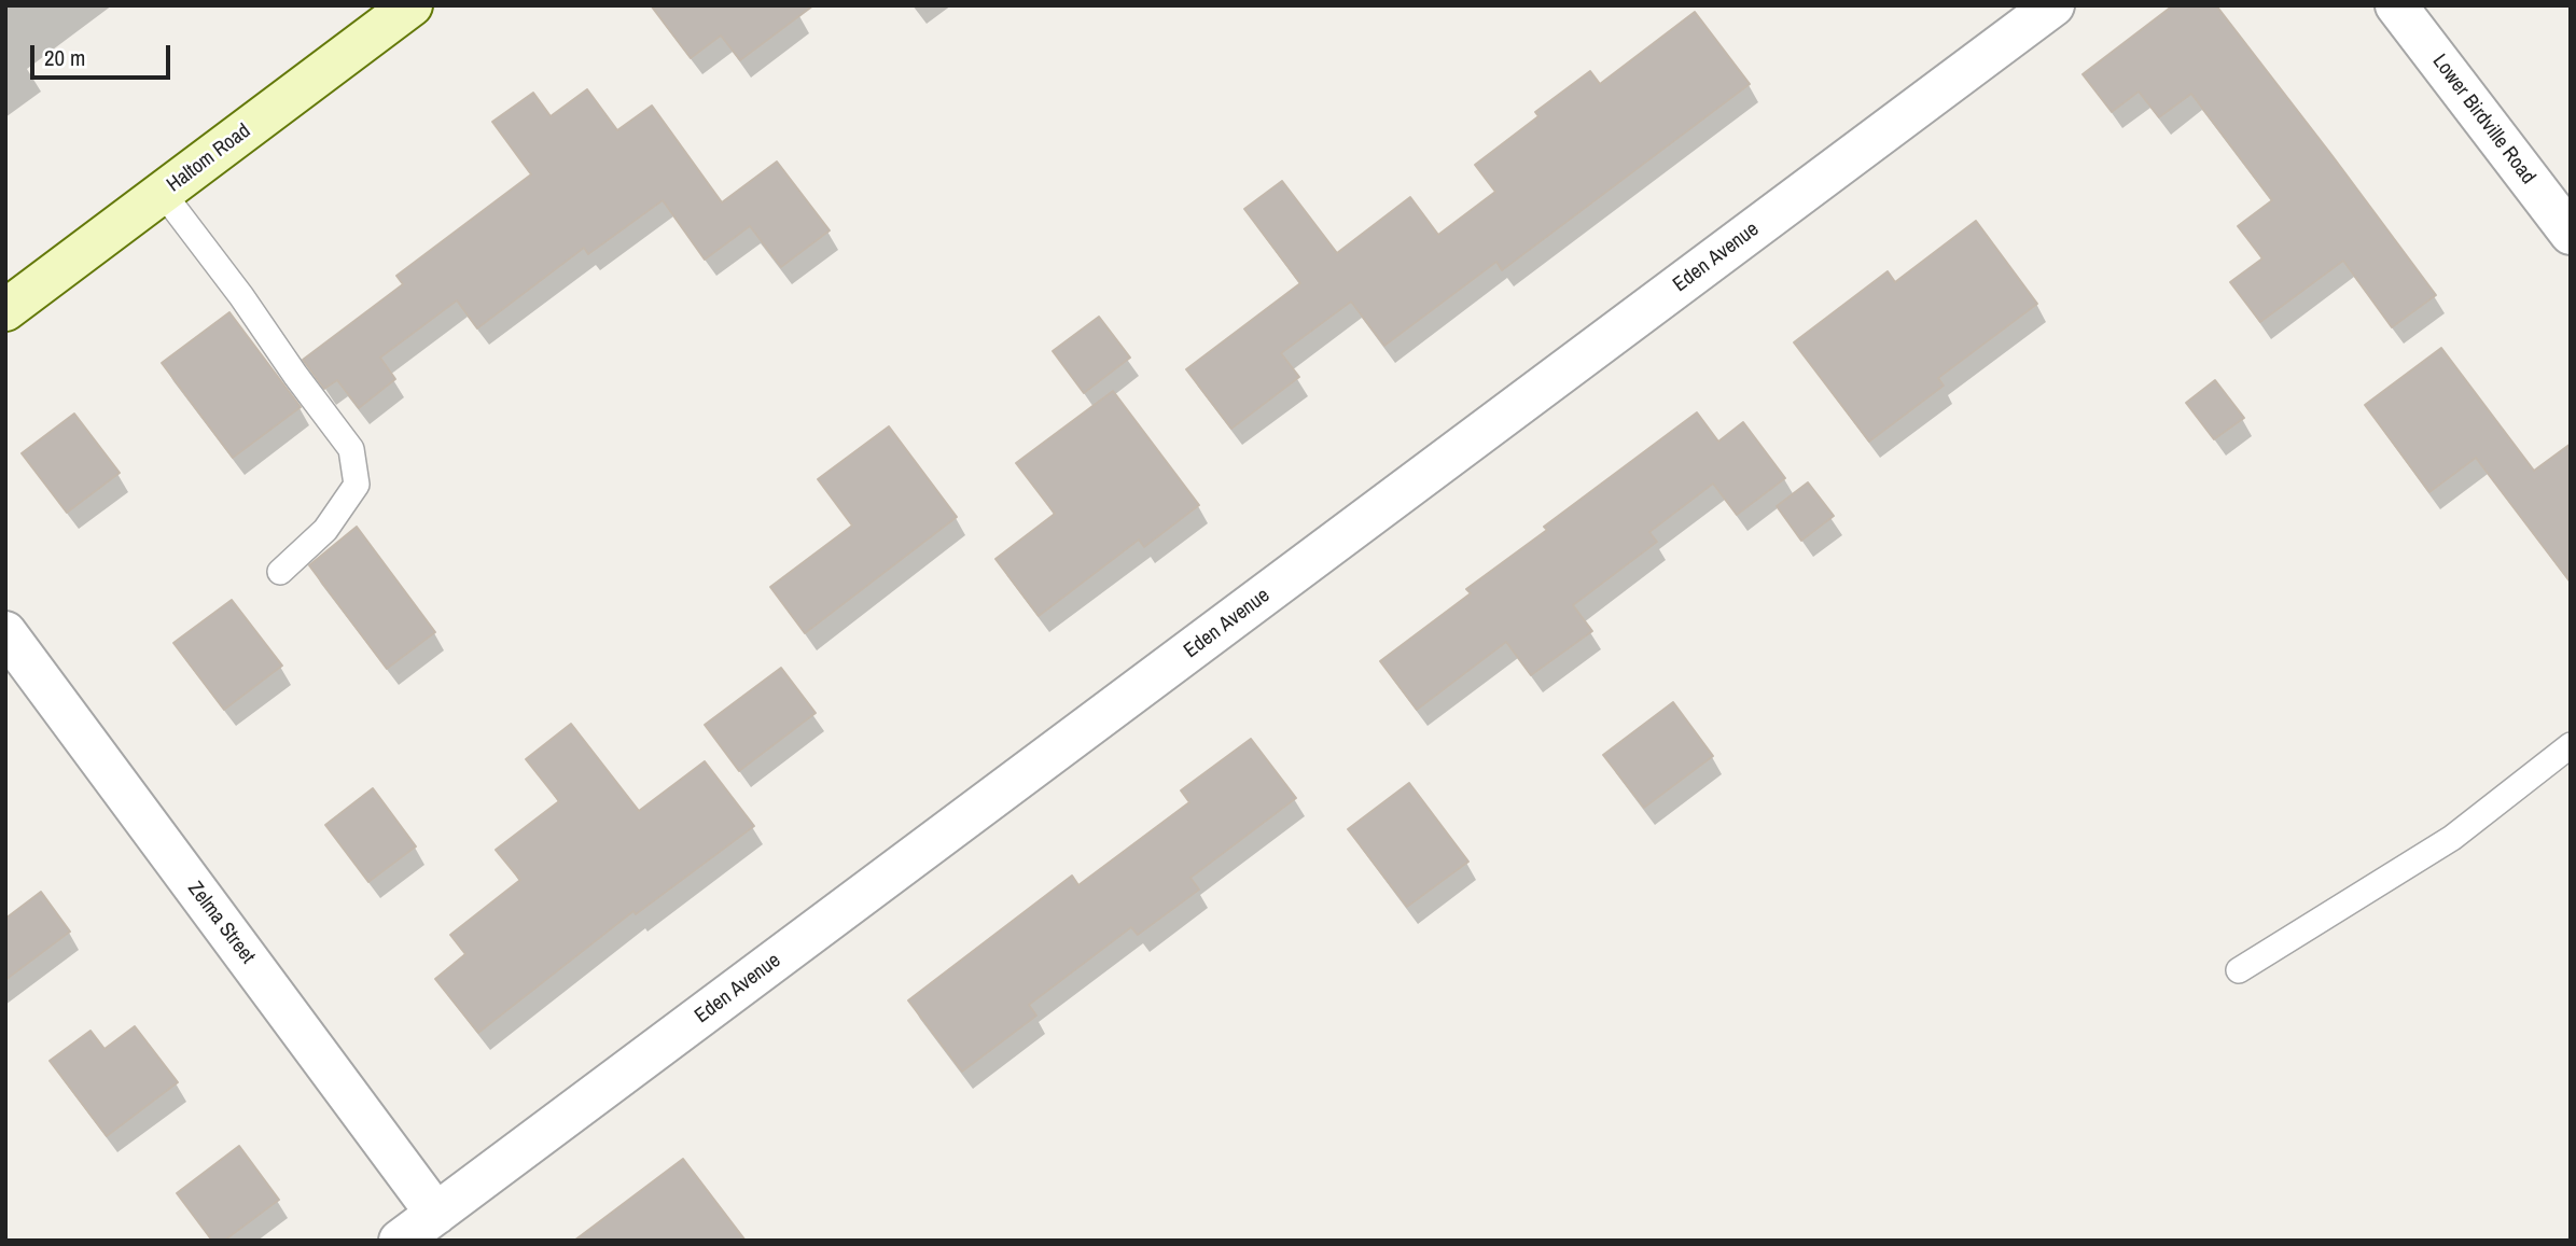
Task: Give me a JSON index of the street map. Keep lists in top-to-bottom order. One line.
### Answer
{"streets":{"main road":["Haltom Road"],"street":["Lower Birdville Road","Eden Avenue","Zelma Street"]},"crossings":[["Eden Avenue","Zelma Street"]],"scale_bar":"20 m"}
